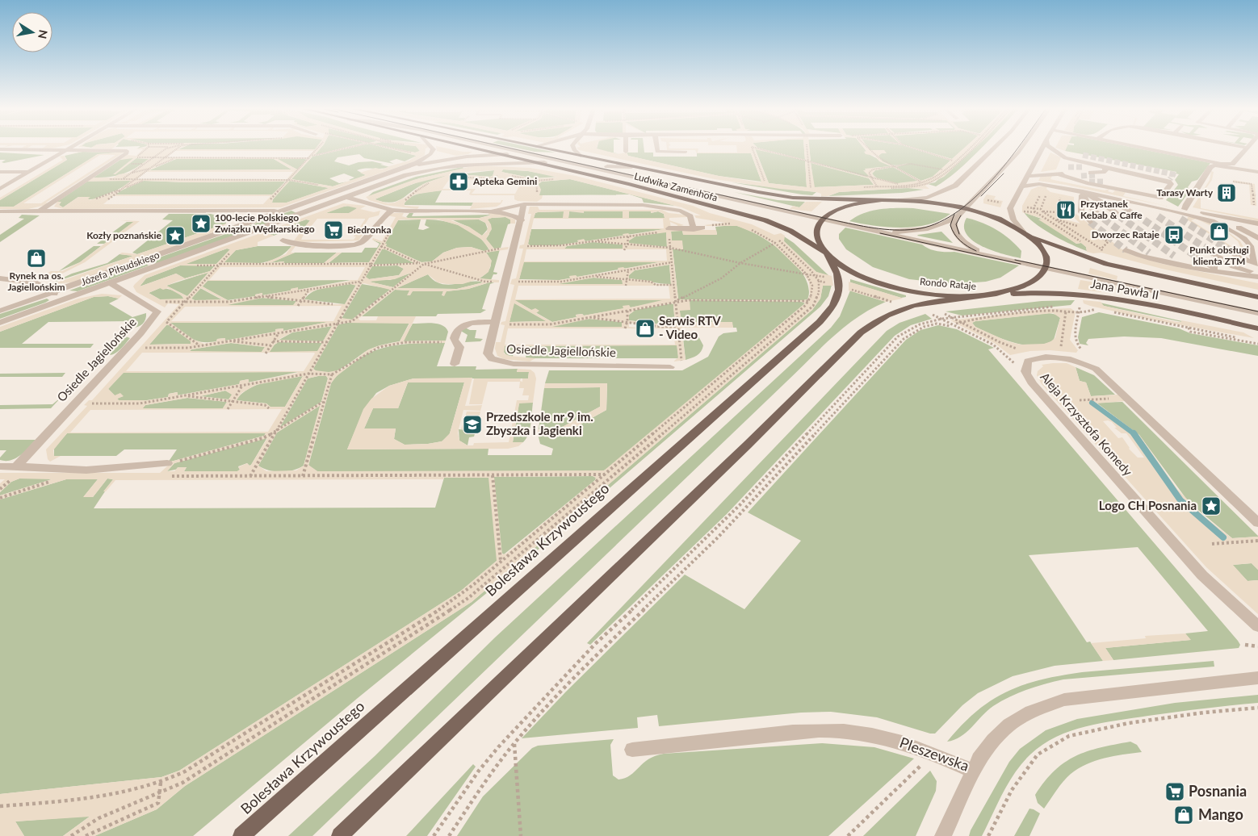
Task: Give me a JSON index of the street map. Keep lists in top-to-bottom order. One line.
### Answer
{"streets":{"main road":["Ludwika Zamenhofa","Rondo Rataje","Jana Pawła II","Bolesława Krzywoustego"],"street":["Józefa Piłsudskiego","Osiedle Jagiellońskie","Aleja Krzysztofa Komedy","Pleszewska"]},"crossings":[["Ludwika Zamenhofa","Józefa Piłsudskiego"],["Ludwika Zamenhofa","Rondo Rataje"],["Ludwika Zamenhofa","Bolesława Krzywoustego"],["Józefa Piłsudskiego","Osiedle Jagiellońskie"],["Rondo Rataje","Jana Pawła II"],["Rondo Rataje","Bolesława Krzywoustego"]],"places":{"pharmacy":["Apteka Gemini"],"building":["Tarasy Warty"],"restaurant":["Przystanek Kebab & Caffe"],"place":["100-lecie Polskiego Związku Wędkarskiego","Kozły poznańskie","Logo CH Posnania"],"supermarket":["Biedronka","Posnania"],"shop":["Punkt obsługi klienta ZTM","Rynek na os. Jagiellońskim","Serwis RTV - Video","Mango"],"bus stop":["Dworzec Rataje"],"school or university":["Przedszkole nr 9 im. Zbyszka i Jagienki"]},"north":"right"}
